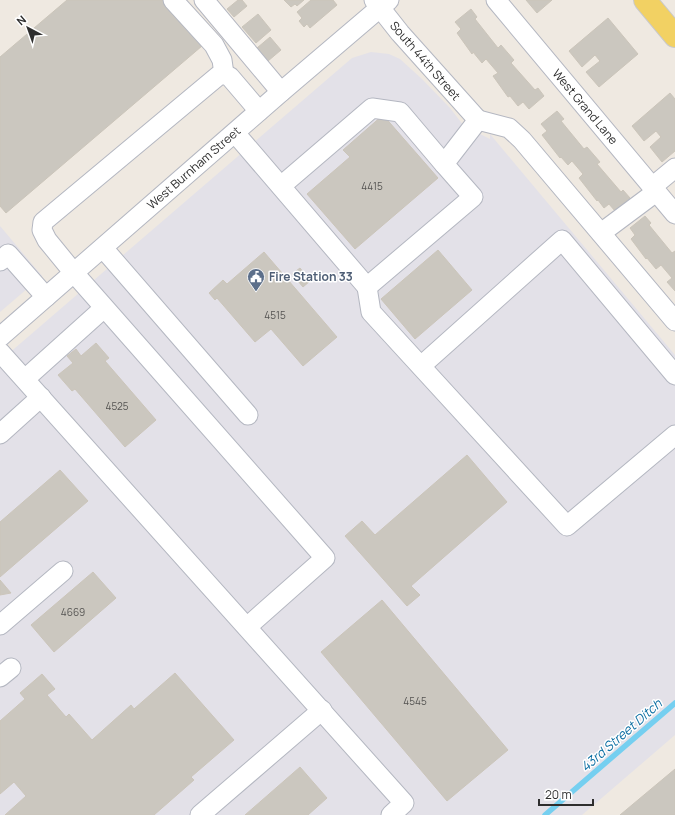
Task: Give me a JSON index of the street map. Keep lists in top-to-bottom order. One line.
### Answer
{"streets":{"street":["South 44th Street","West Grand Lane","West Burnham Street"]},"crossings":[["South 44th Street","West Burnham Street"]],"water":["43rd Street Ditch"],"places":{"public building":["Fire Station 33"]},"house_numbers":["4415","4515","4525","4669","4545"],"scale_bar":"20 m","north":"top left"}
